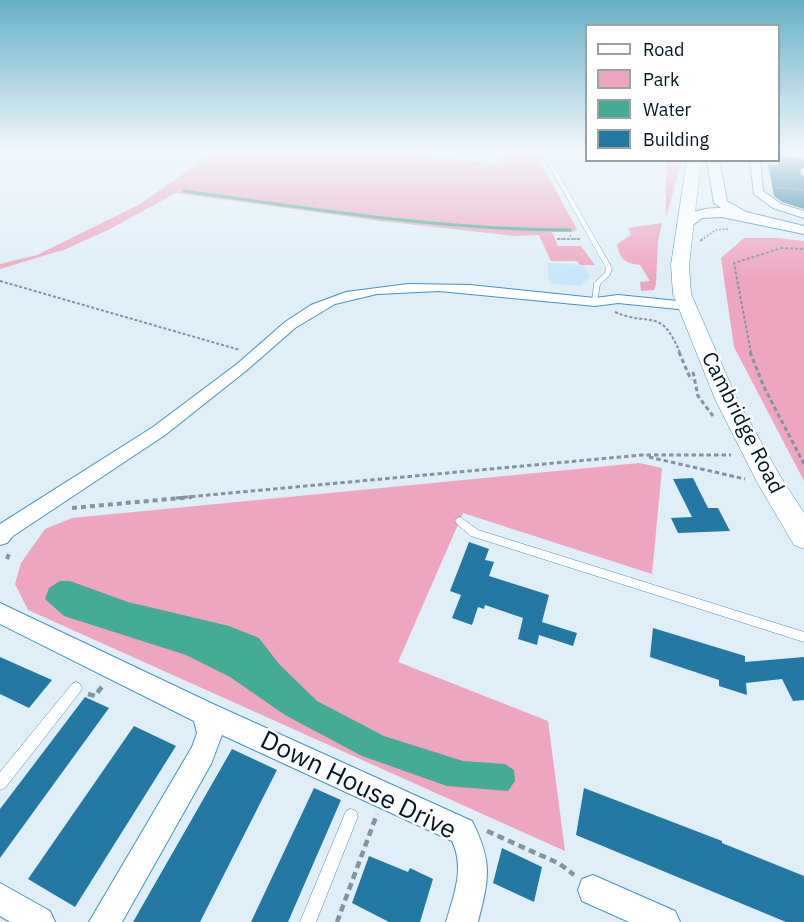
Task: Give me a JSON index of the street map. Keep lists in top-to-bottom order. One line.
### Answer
{"streets":{"main road":["Cambridge Road"],"street":["Down House Drive"]},"legend":["Road","Park","Water","Building"]}
